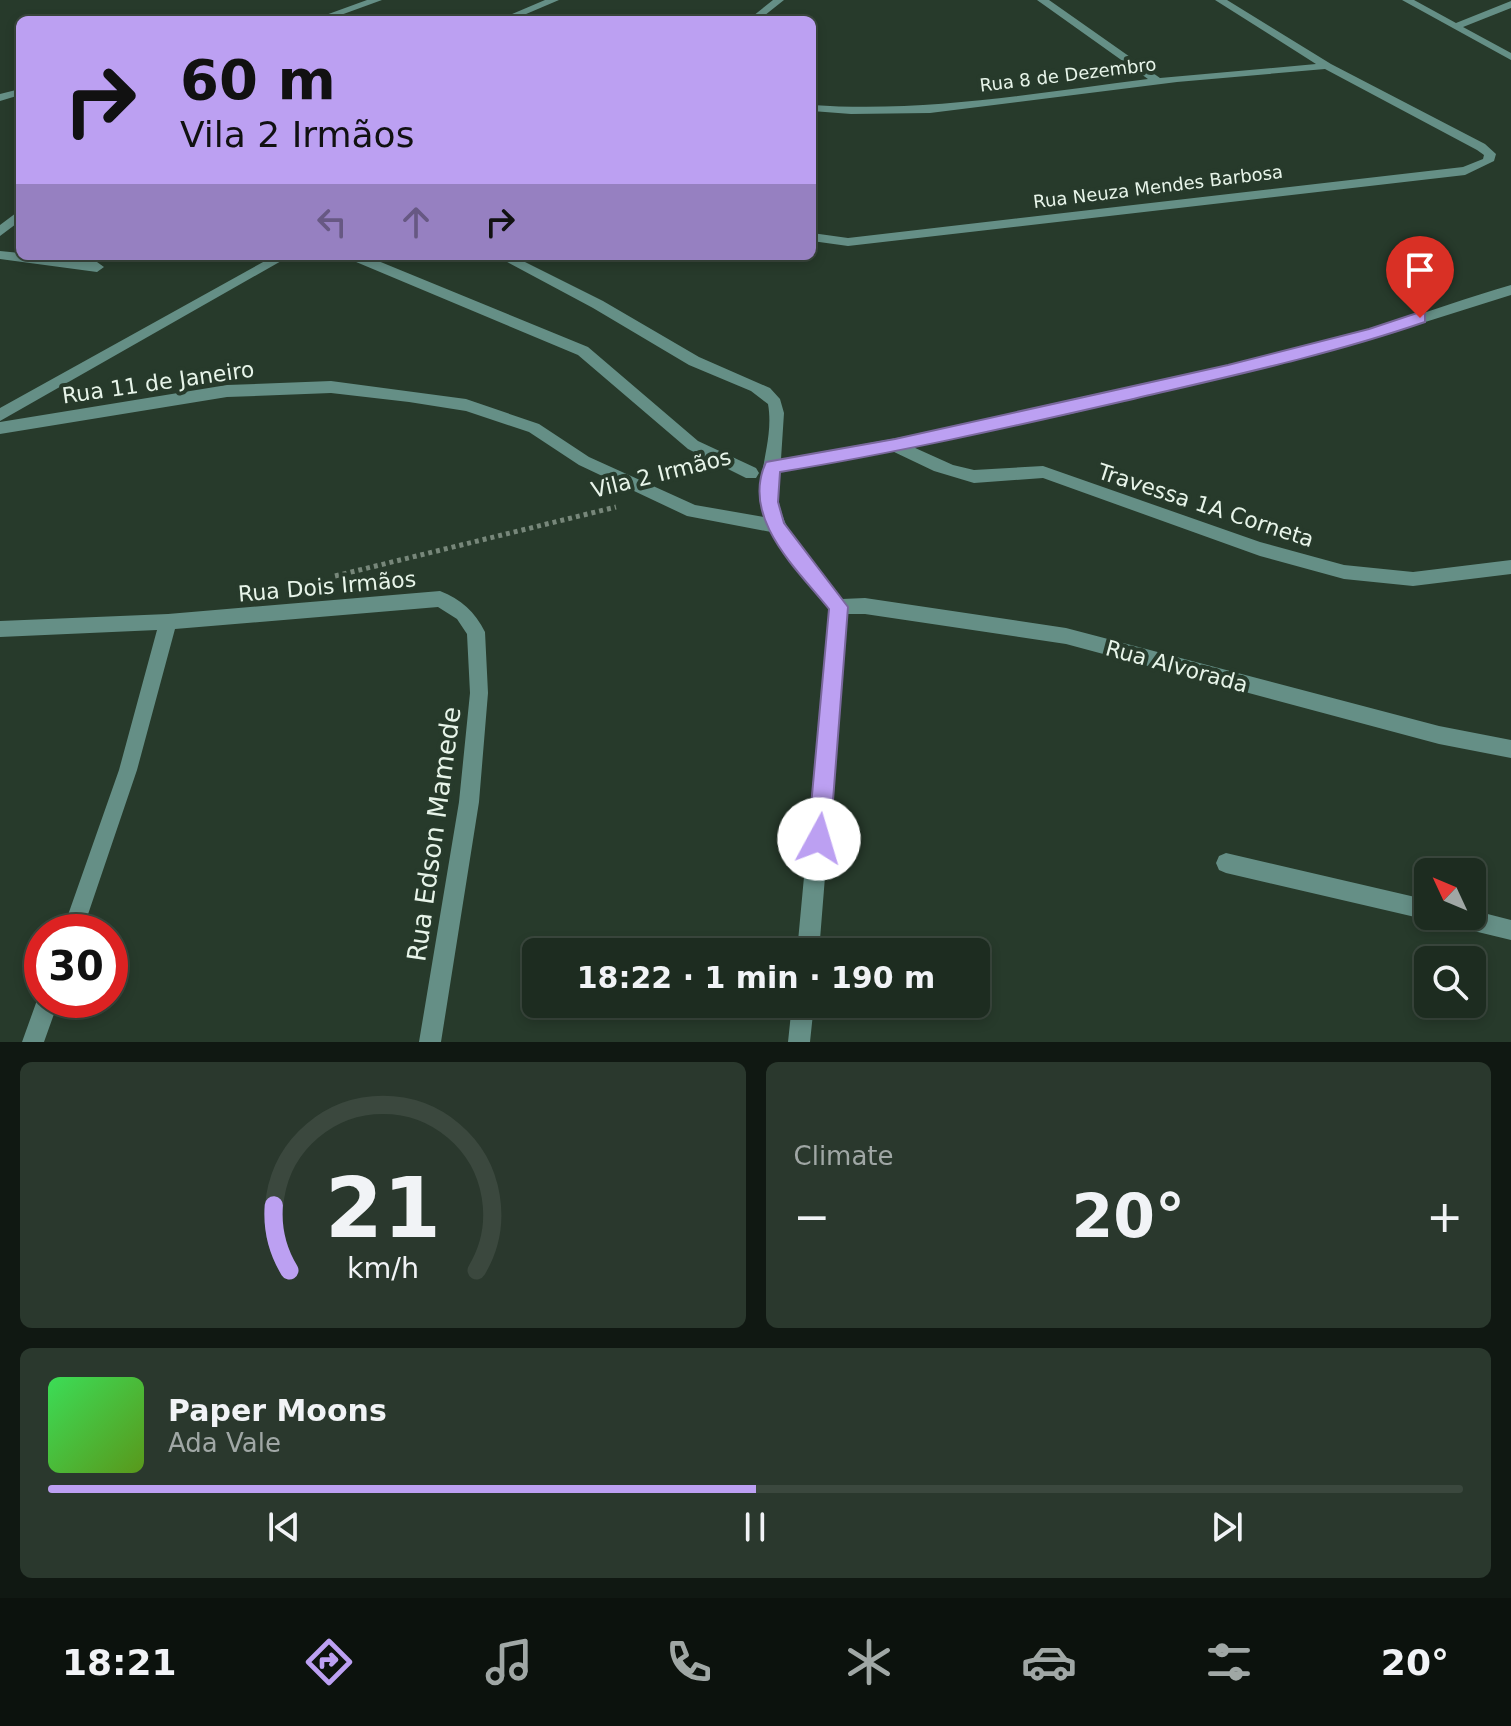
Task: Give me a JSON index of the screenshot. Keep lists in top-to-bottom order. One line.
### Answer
{"streets":{"street":["Rua 8 de Dezembro","Rua Neuza Mendes Barbosa","Rua 11 de Janeiro","Travessa 1A Corneta","Rua Dois Irmãos","Rua Alvorada","Rua Edson Mamede"],"path":["Vila 2 Irmãos"]},"crossings":[["Rua 8 de Dezembro","Rua Neuza Mendes Barbosa"],["Rua 11 de Janeiro","Vila 2 Irmãos"],["Rua Dois Irmãos","Rua Edson Mamede"]],"north":"top left","page":{"turn":["60 m","Vila 2 Irmãos"],"limit":"30","trip":"18:22 · 1 min · 190 m","tile":"Climate","heat":["−","20°","+"],"song":["Paper Moons","Ada Vale"],"tabs":["18:21","20°"],"gauge":["21","km/h"]}}
